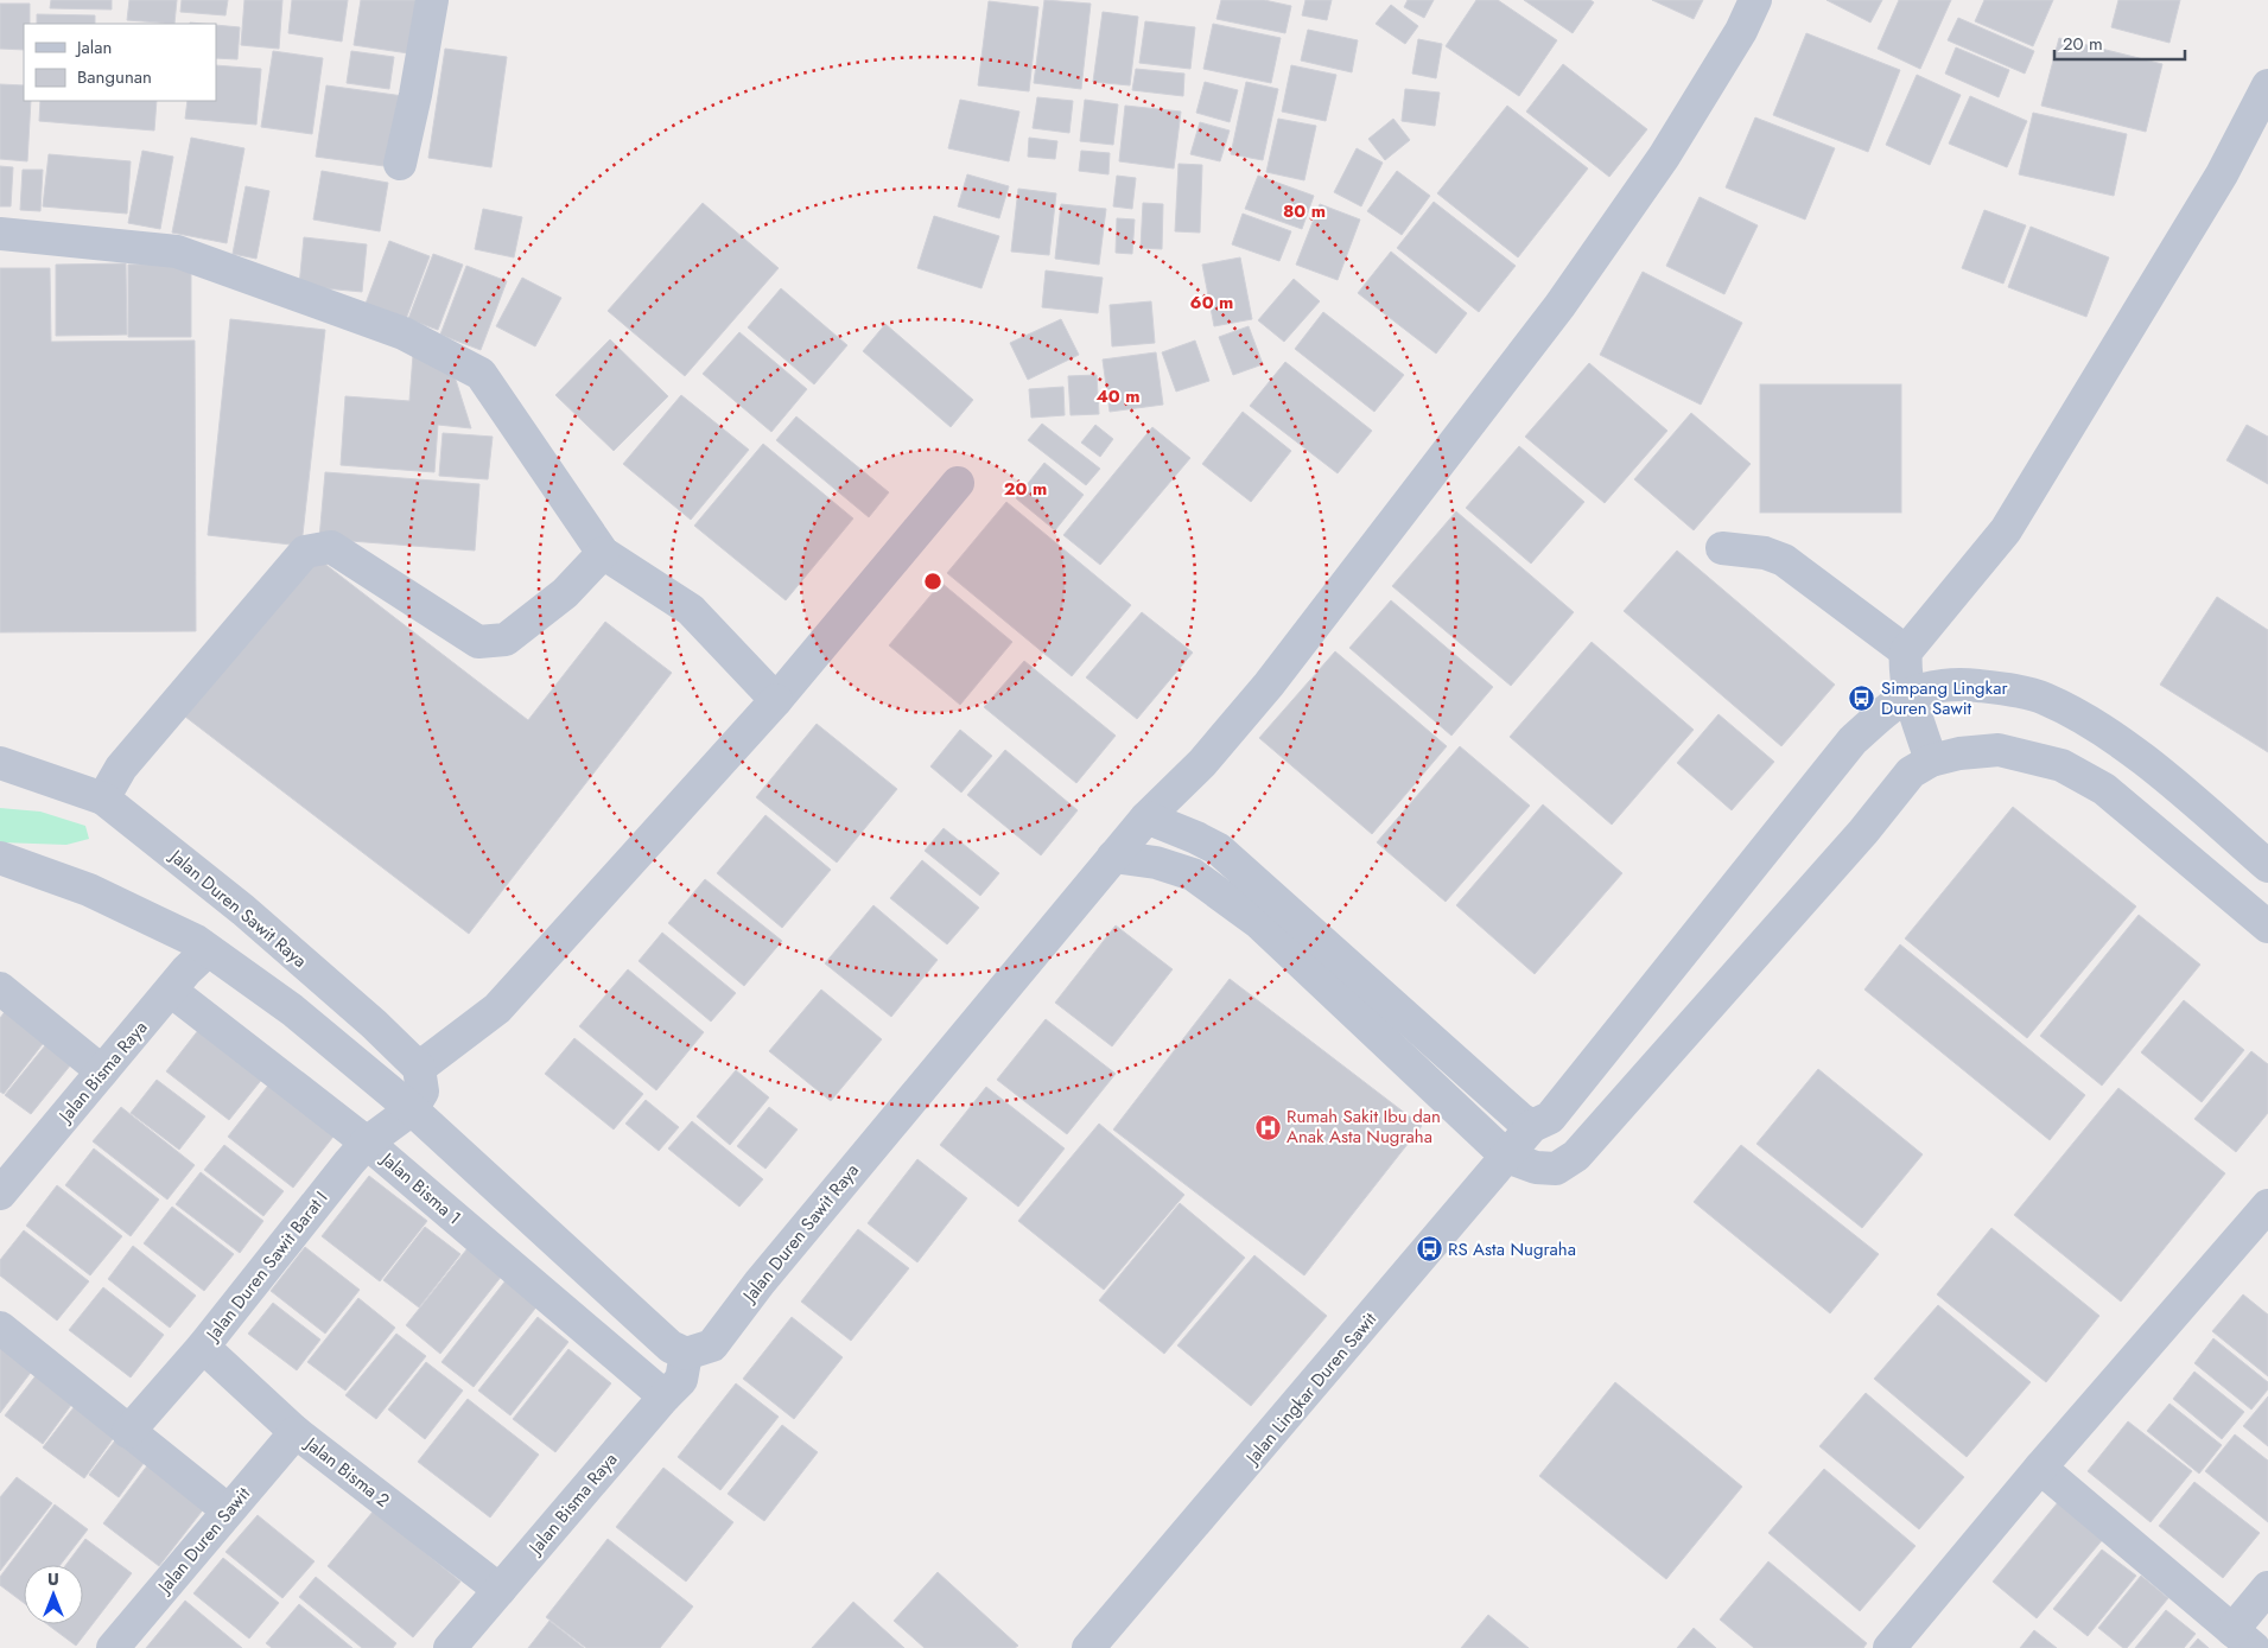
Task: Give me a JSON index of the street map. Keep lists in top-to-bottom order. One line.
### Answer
{"streets":{"street":["Jalan Duren Sawit Raya","Jalan Bisma Raya","Jalan Bisma 1","Jalan Duren Sawit Barat I","Jalan Lingkar Duren Sawit","Jalan Bisma 2","Jalan Duren Sawit"]},"crossings":[["Jalan Duren Sawit Raya","Jalan Bisma Raya"],["Jalan Bisma Raya","Jalan Bisma 1"],["Jalan Bisma Raya","Jalan Bisma 2"],["Jalan Bisma 1","Jalan Duren Sawit Barat I"],["Jalan Duren Sawit Barat I","Jalan Bisma 2"],["Jalan Bisma 2","Jalan Duren Sawit"]],"places":{"bus stop":["Simpang Lingkar Duren Sawit","RS Asta Nugraha"],"hospital":["Rumah Sakit Ibu dan Anak Asta Nugraha"]},"legend":["Jalan","Bangunan"],"scale_bar":"20 m","north":"top","rings":["80 m","60 m","40 m","20 m"]}
